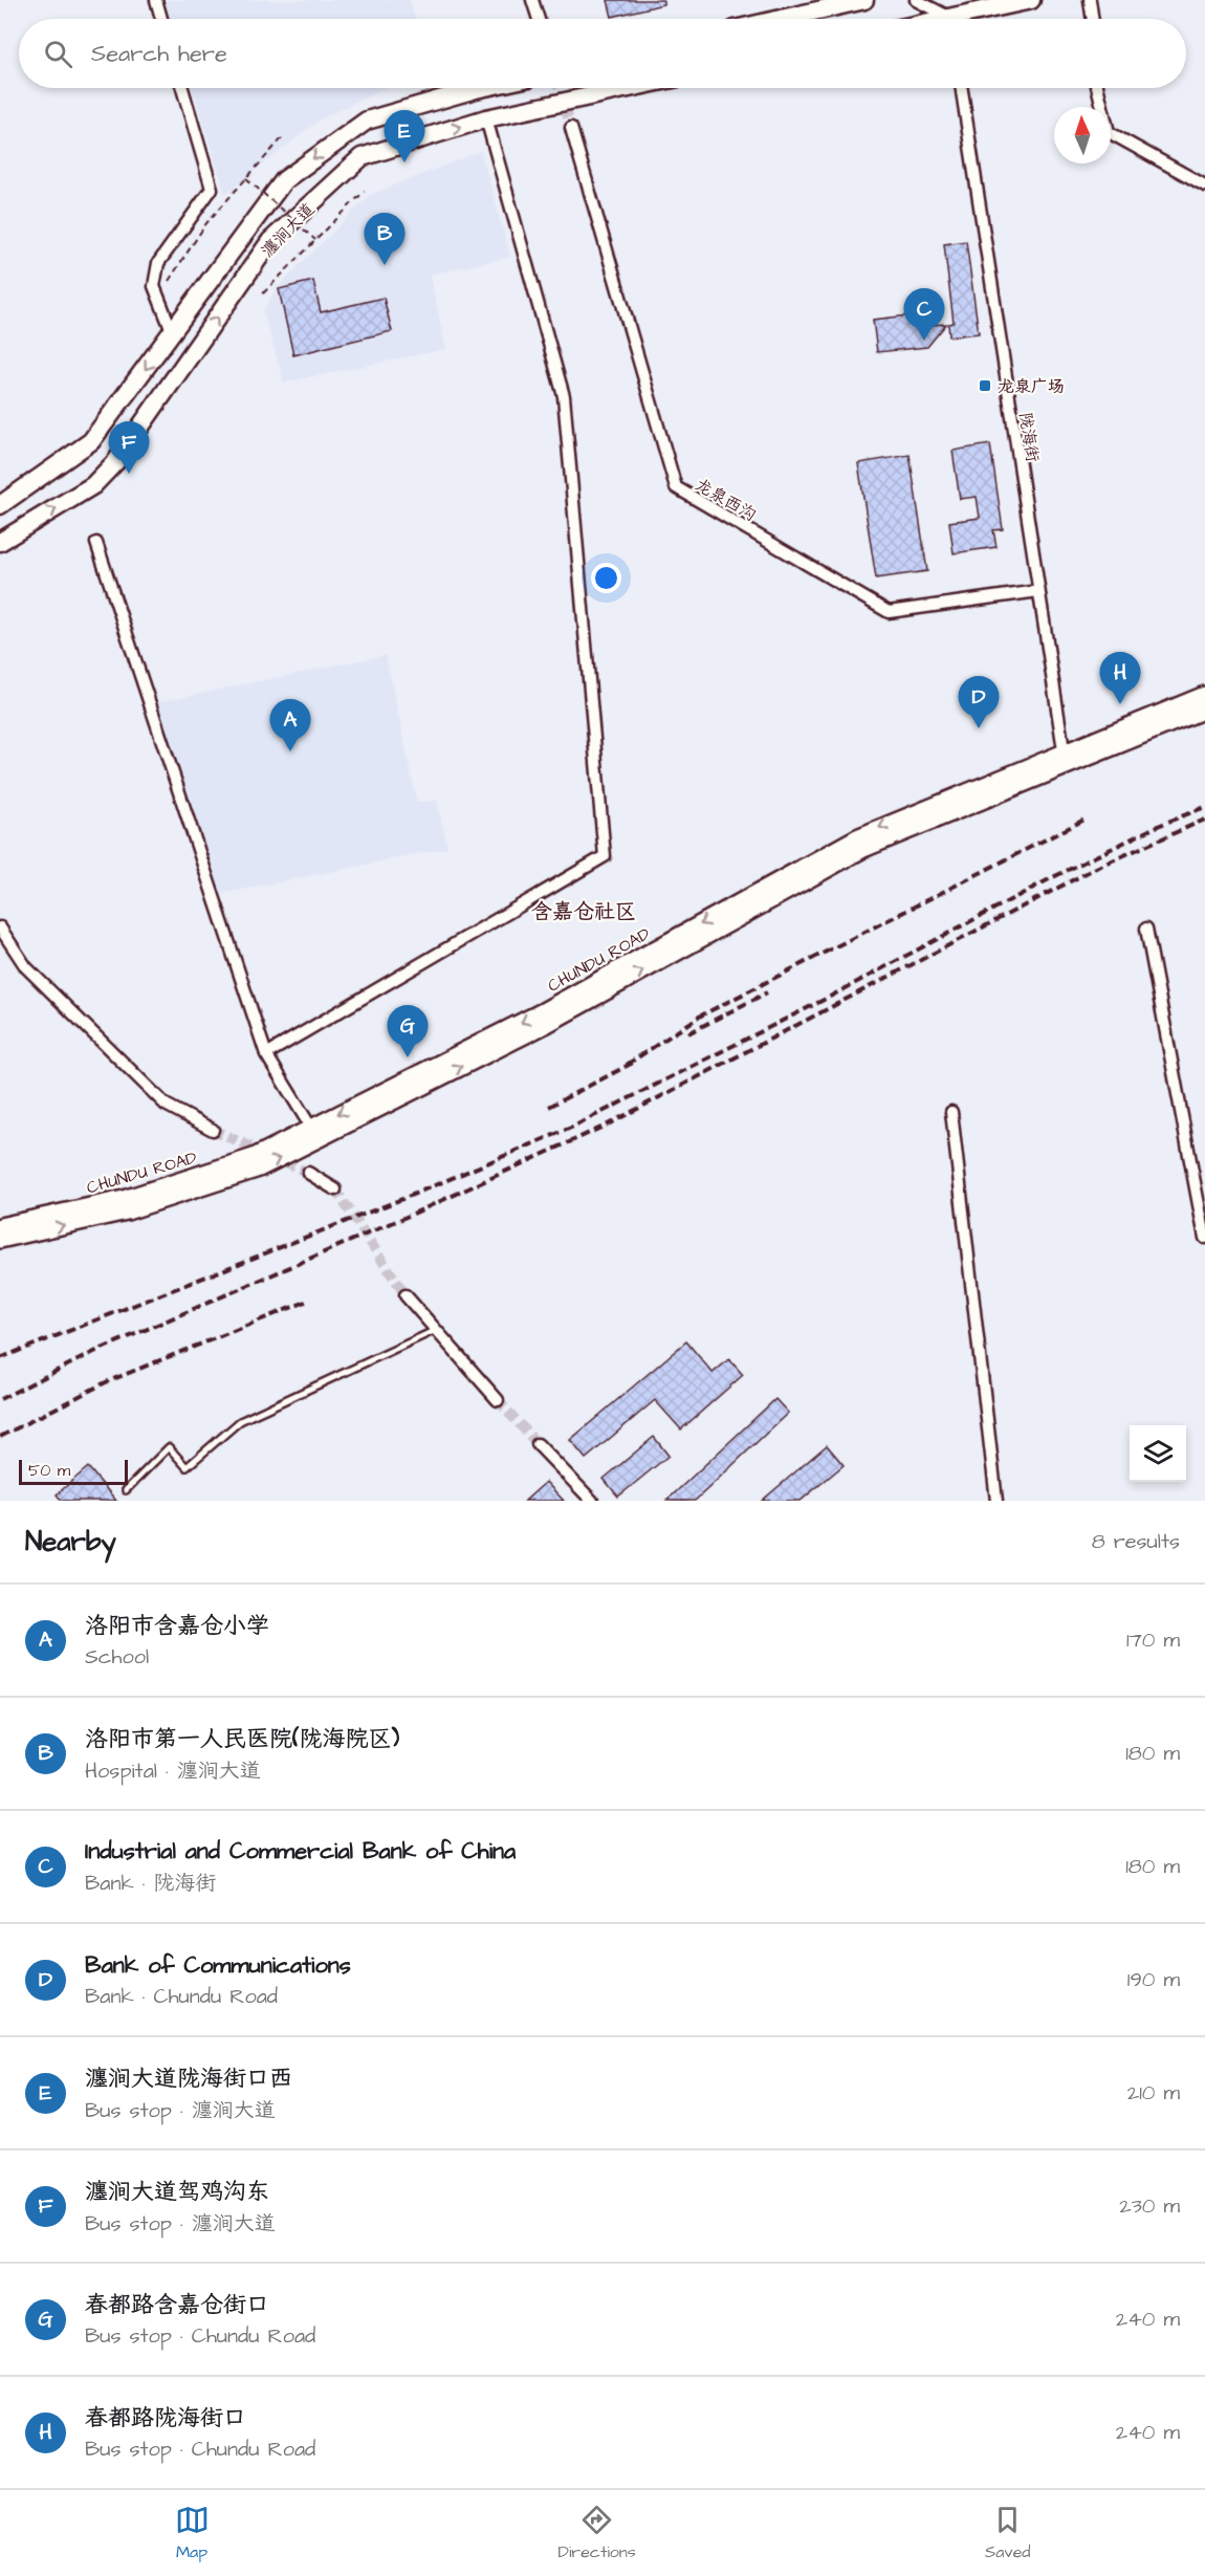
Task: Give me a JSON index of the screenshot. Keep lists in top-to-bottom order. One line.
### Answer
{"streets":{"main road":["瀍涧大道","CHUNDU ROAD"],"street":["陇海街","龙泉西沟"]},"crossings":[["陇海街","龙泉西沟"],["陇海街","CHUNDU ROAD"]],"districts":["含嘉仓社区"],"places":{"transit":["龙泉广场"]},"scale_bar":"50 m","north":"top","page":{"search":"Search here","pins":["E","B","C","F","H","D","A","G"],"scale":"50 m","heading":["Nearby","8 results"],"list":[{"mark":"A","name":"洛阳市含嘉仓小学","note":"School","value":"170 m"},{"mark":"B","name":"洛阳市第一人民医院(陇海院区)","note":"Hospital · 瀍涧大道","value":"180 m"},{"mark":"C","name":"Industrial and Commercial Bank of China","note":"Bank · 陇海街","value":"180 m"},{"mark":"D","name":"Bank of Communications","note":"Bank · Chundu Road","value":"190 m"},{"mark":"E","name":"瀍涧大道陇海街口西","note":"Bus stop · 瀍涧大道","value":"210 m"},{"mark":"F","name":"瀍涧大道驾鸡沟东","note":"Bus stop · 瀍涧大道","value":"230 m"},{"mark":"G","name":"春都路含嘉仓街口","note":"Bus stop · Chundu Road","value":"240 m"},{"mark":"H","name":"春都路陇海街口","note":"Bus stop · Chundu Road","value":"240 m"}],"nav":["Map","Directions","Saved"]}}
